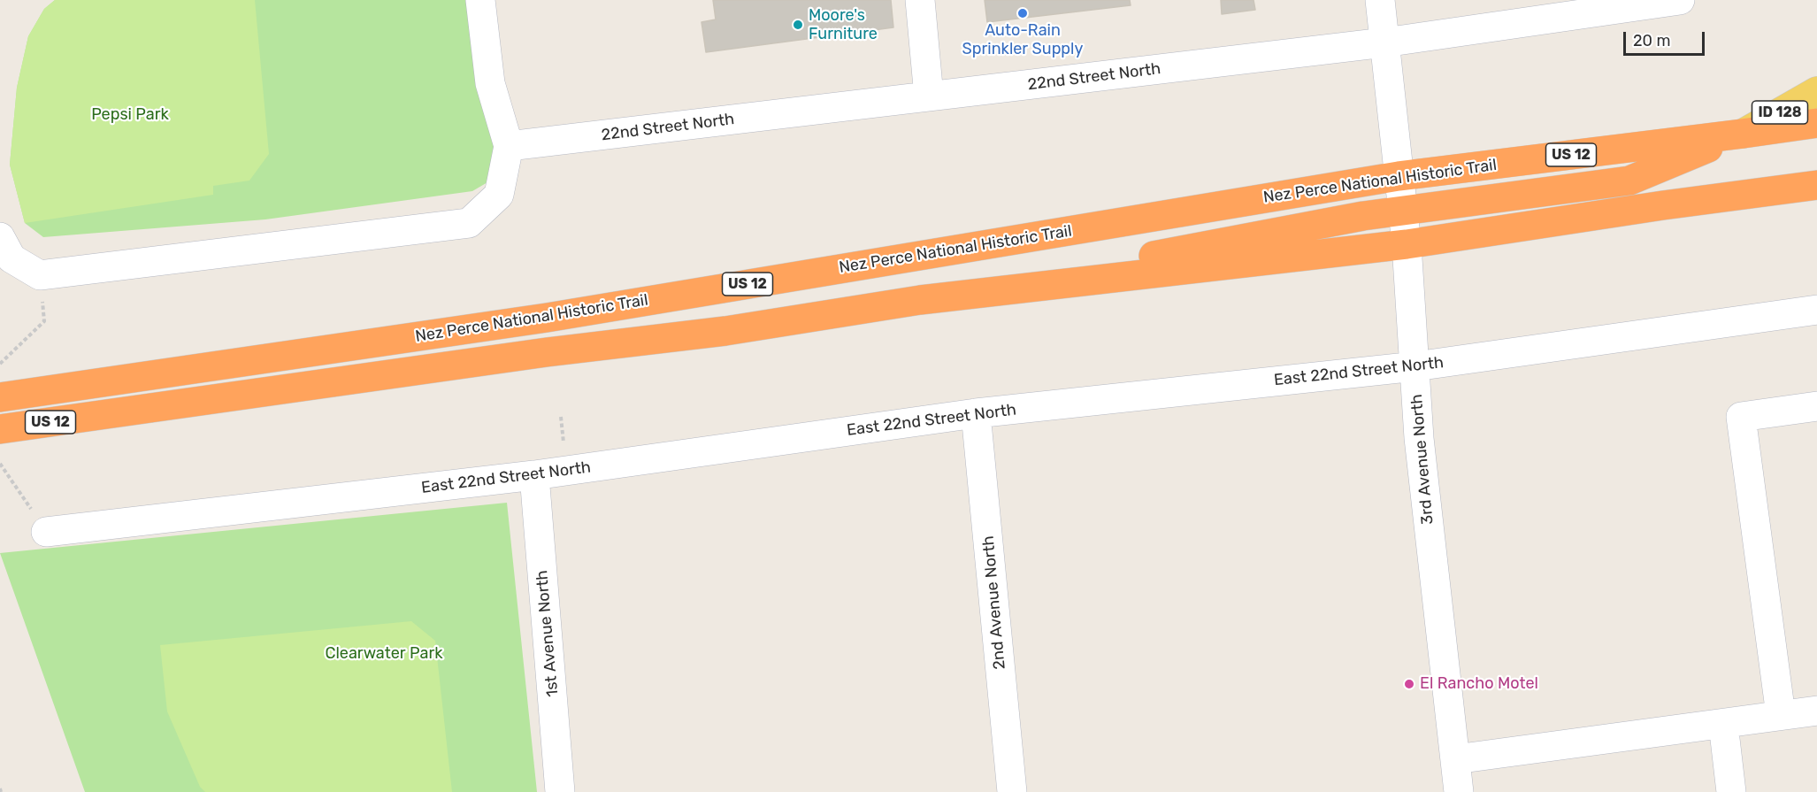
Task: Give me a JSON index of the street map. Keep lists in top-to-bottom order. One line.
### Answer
{"streets":{"highway":["US 12","Nez Perce National Historic Trail"],"main road":["ID 128"],"street":["22nd Street North","East 22nd Street North","3rd Avenue North","2nd Avenue North","1st Avenue North"]},"crossings":[["22nd Street North","3rd Avenue North"],["ID 128","Nez Perce National Historic Trail"],["US 12","3rd Avenue North"],["Nez Perce National Historic Trail","3rd Avenue North"],["East 22nd Street North","3rd Avenue North"],["East 22nd Street North","2nd Avenue North"],["East 22nd Street North","1st Avenue North"]],"parks":["Pepsi Park","Clearwater Park"],"places":["Auto-Rain Sprinkler Supply","Moore's Furniture","El Rancho Motel"],"scale_bar":"20 m"}
